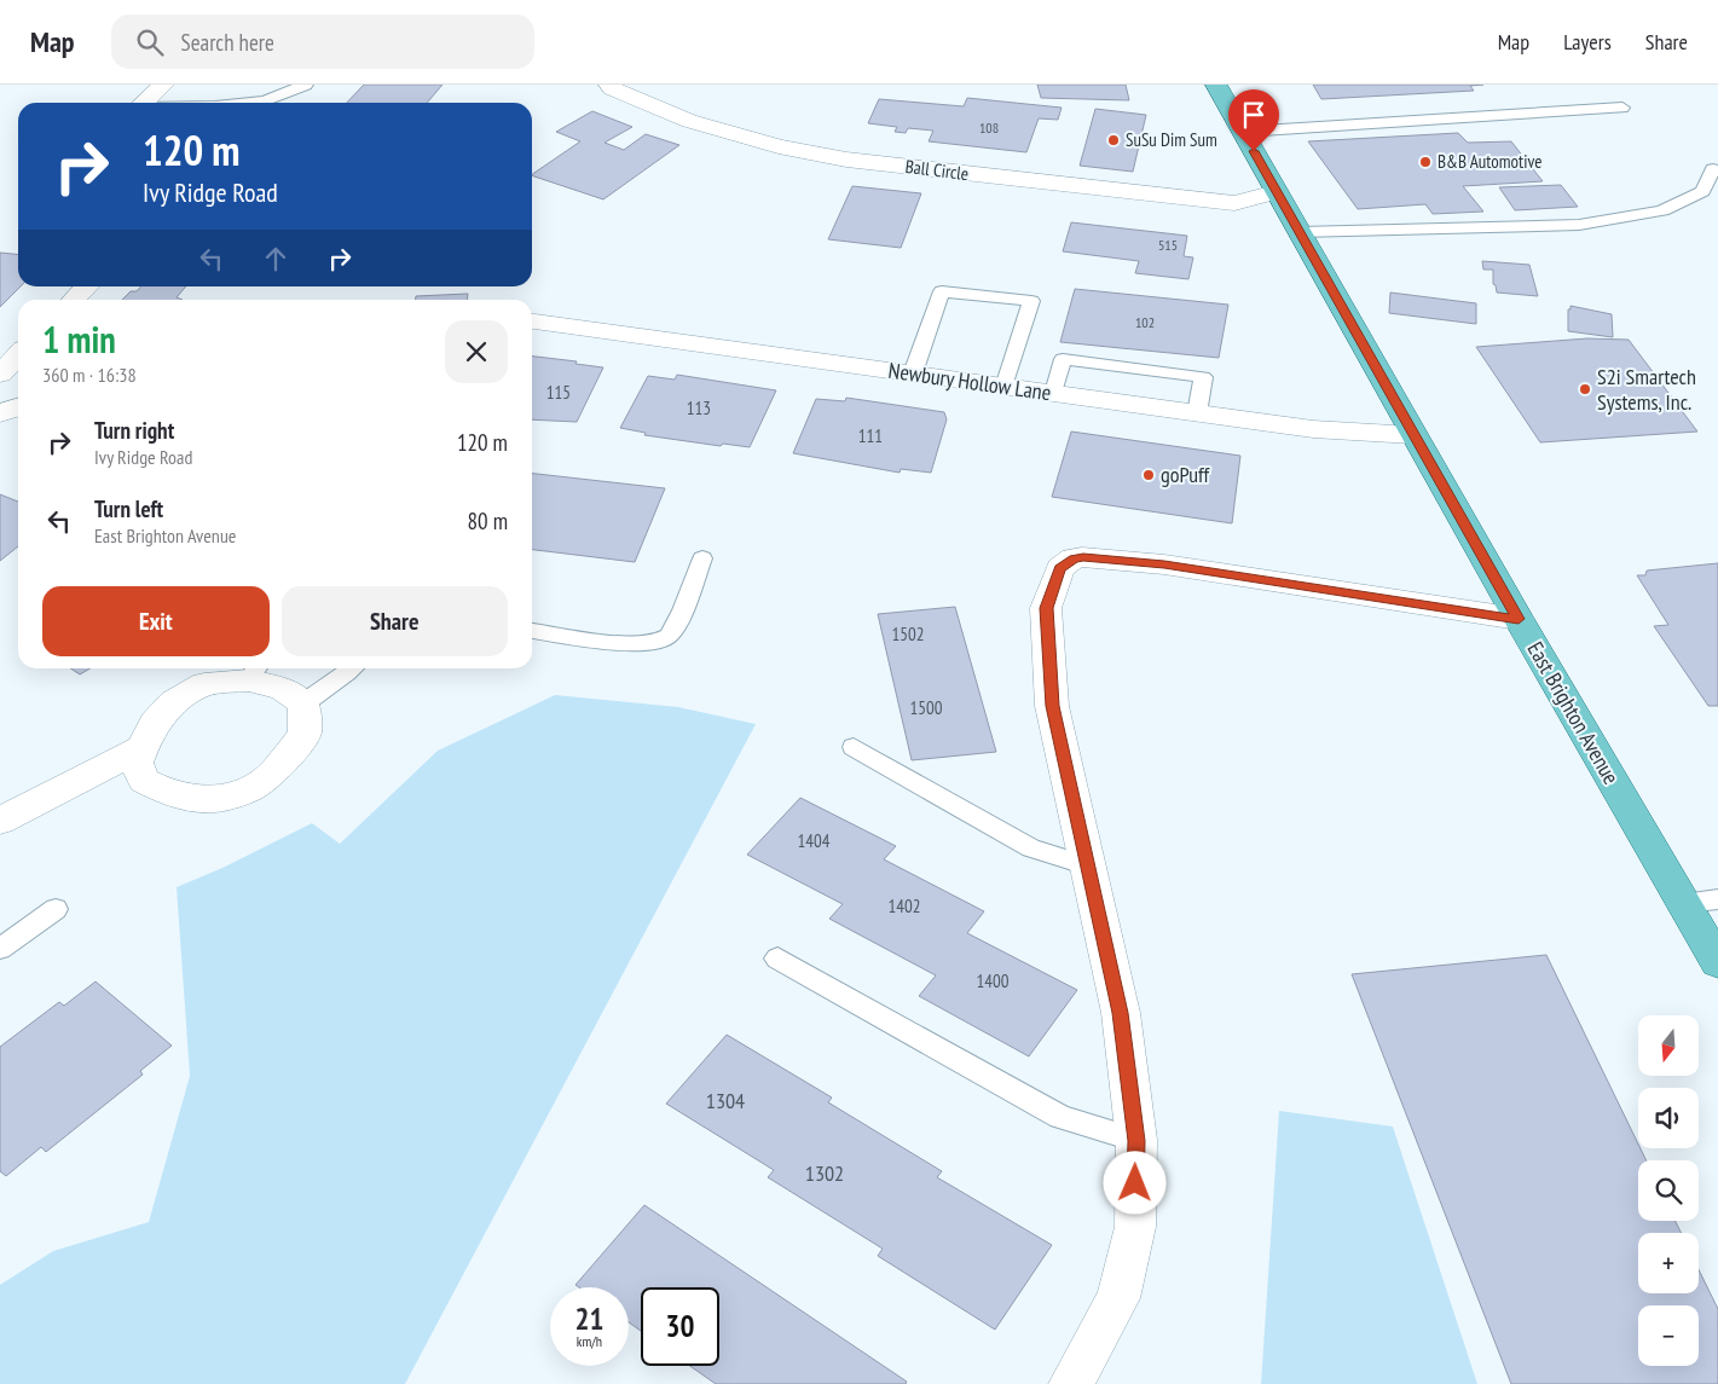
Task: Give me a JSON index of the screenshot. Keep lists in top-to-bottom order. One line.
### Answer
{"streets":{"main road":["East Brighton Avenue"],"street":["Ball Circle","Newbury Hollow Lane"]},"crossings":[["Ball Circle","East Brighton Avenue"],["Newbury Hollow Lane","East Brighton Avenue"]],"places":["SuSu Dim Sum","B&B Automotive","S2i Smartech Systems, Inc.","goPuff"],"house_numbers":["108","515","102","115","113","111","1502","1500","1404","1402","1400","1304","1302"],"north":"bottom","page":{"header":"Map","search":"Search here","nav":["Map","Layers","Share"],"turn":["120 m","Ivy Ridge Road"],"heading":["1 min","360 m · 16:38"],"list":[{"name":"Turn right","note":"Ivy Ridge Road","value":"120 m"},{"name":"Turn left","note":"East Brighton Avenue","value":"80 m"}],"buttons":["Exit","Share"],"map_buttons":["+","−"],"speed":"21 km/h","limit":"30"}}
